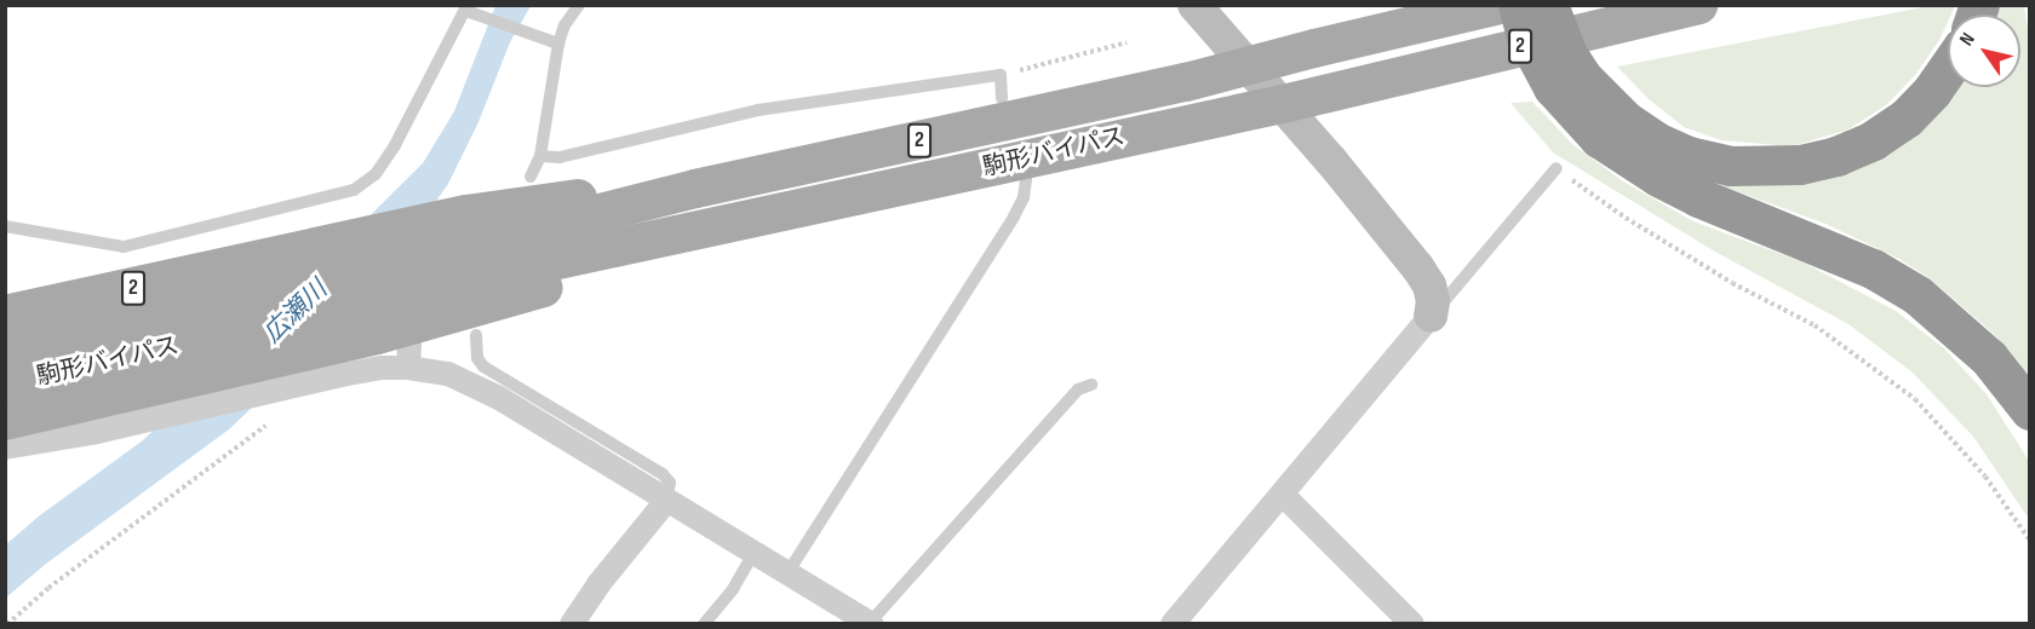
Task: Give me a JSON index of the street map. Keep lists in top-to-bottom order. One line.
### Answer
{"streets":{"main road":["2","駒形バイパス"]},"crossings":[["2","駒形バイパス"]],"water":["広瀬川"],"north":"top left"}
